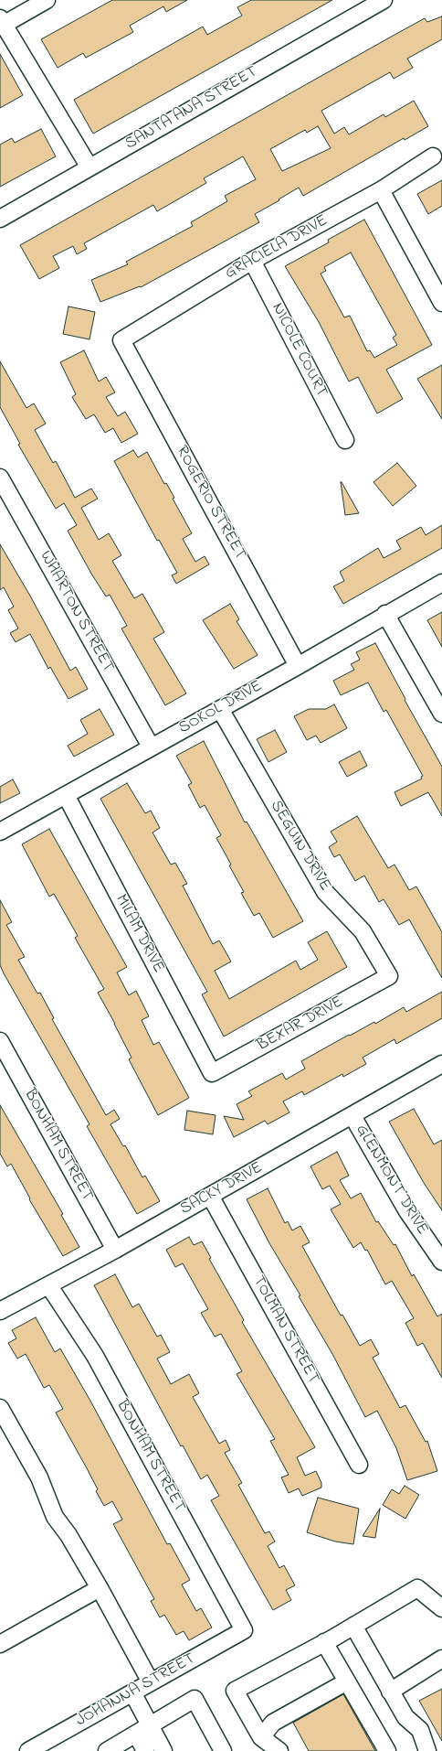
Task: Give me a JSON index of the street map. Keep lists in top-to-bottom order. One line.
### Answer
{"streets":{"street":["SANTA ANA STREET","GRACIELA DRIVE","NICOLE COURT","ROGERIO STREET","WHARTON STREET","SOKOL DRIVE","SEGUIN DRIVE","MILAM DRIVE","BEXAR DRIVE","BONHAM STREET","GLENMONT DRIVE","SACKY DRIVE","TOLMAN STREET","JOHANNA STREET"]},"crossings":[["GRACIELA DRIVE","NICOLE COURT"],["GRACIELA DRIVE","ROGERIO STREET"],["ROGERIO STREET","SOKOL DRIVE"],["WHARTON STREET","SOKOL DRIVE"],["SOKOL DRIVE","SEGUIN DRIVE"],["SOKOL DRIVE","MILAM DRIVE"],["SEGUIN DRIVE","BEXAR DRIVE"],["MILAM DRIVE","BEXAR DRIVE"],["BONHAM STREET","SACKY DRIVE"],["BONHAM STREET","JOHANNA STREET"],["GLENMONT DRIVE","SACKY DRIVE"],["SACKY DRIVE","TOLMAN STREET"]]}
